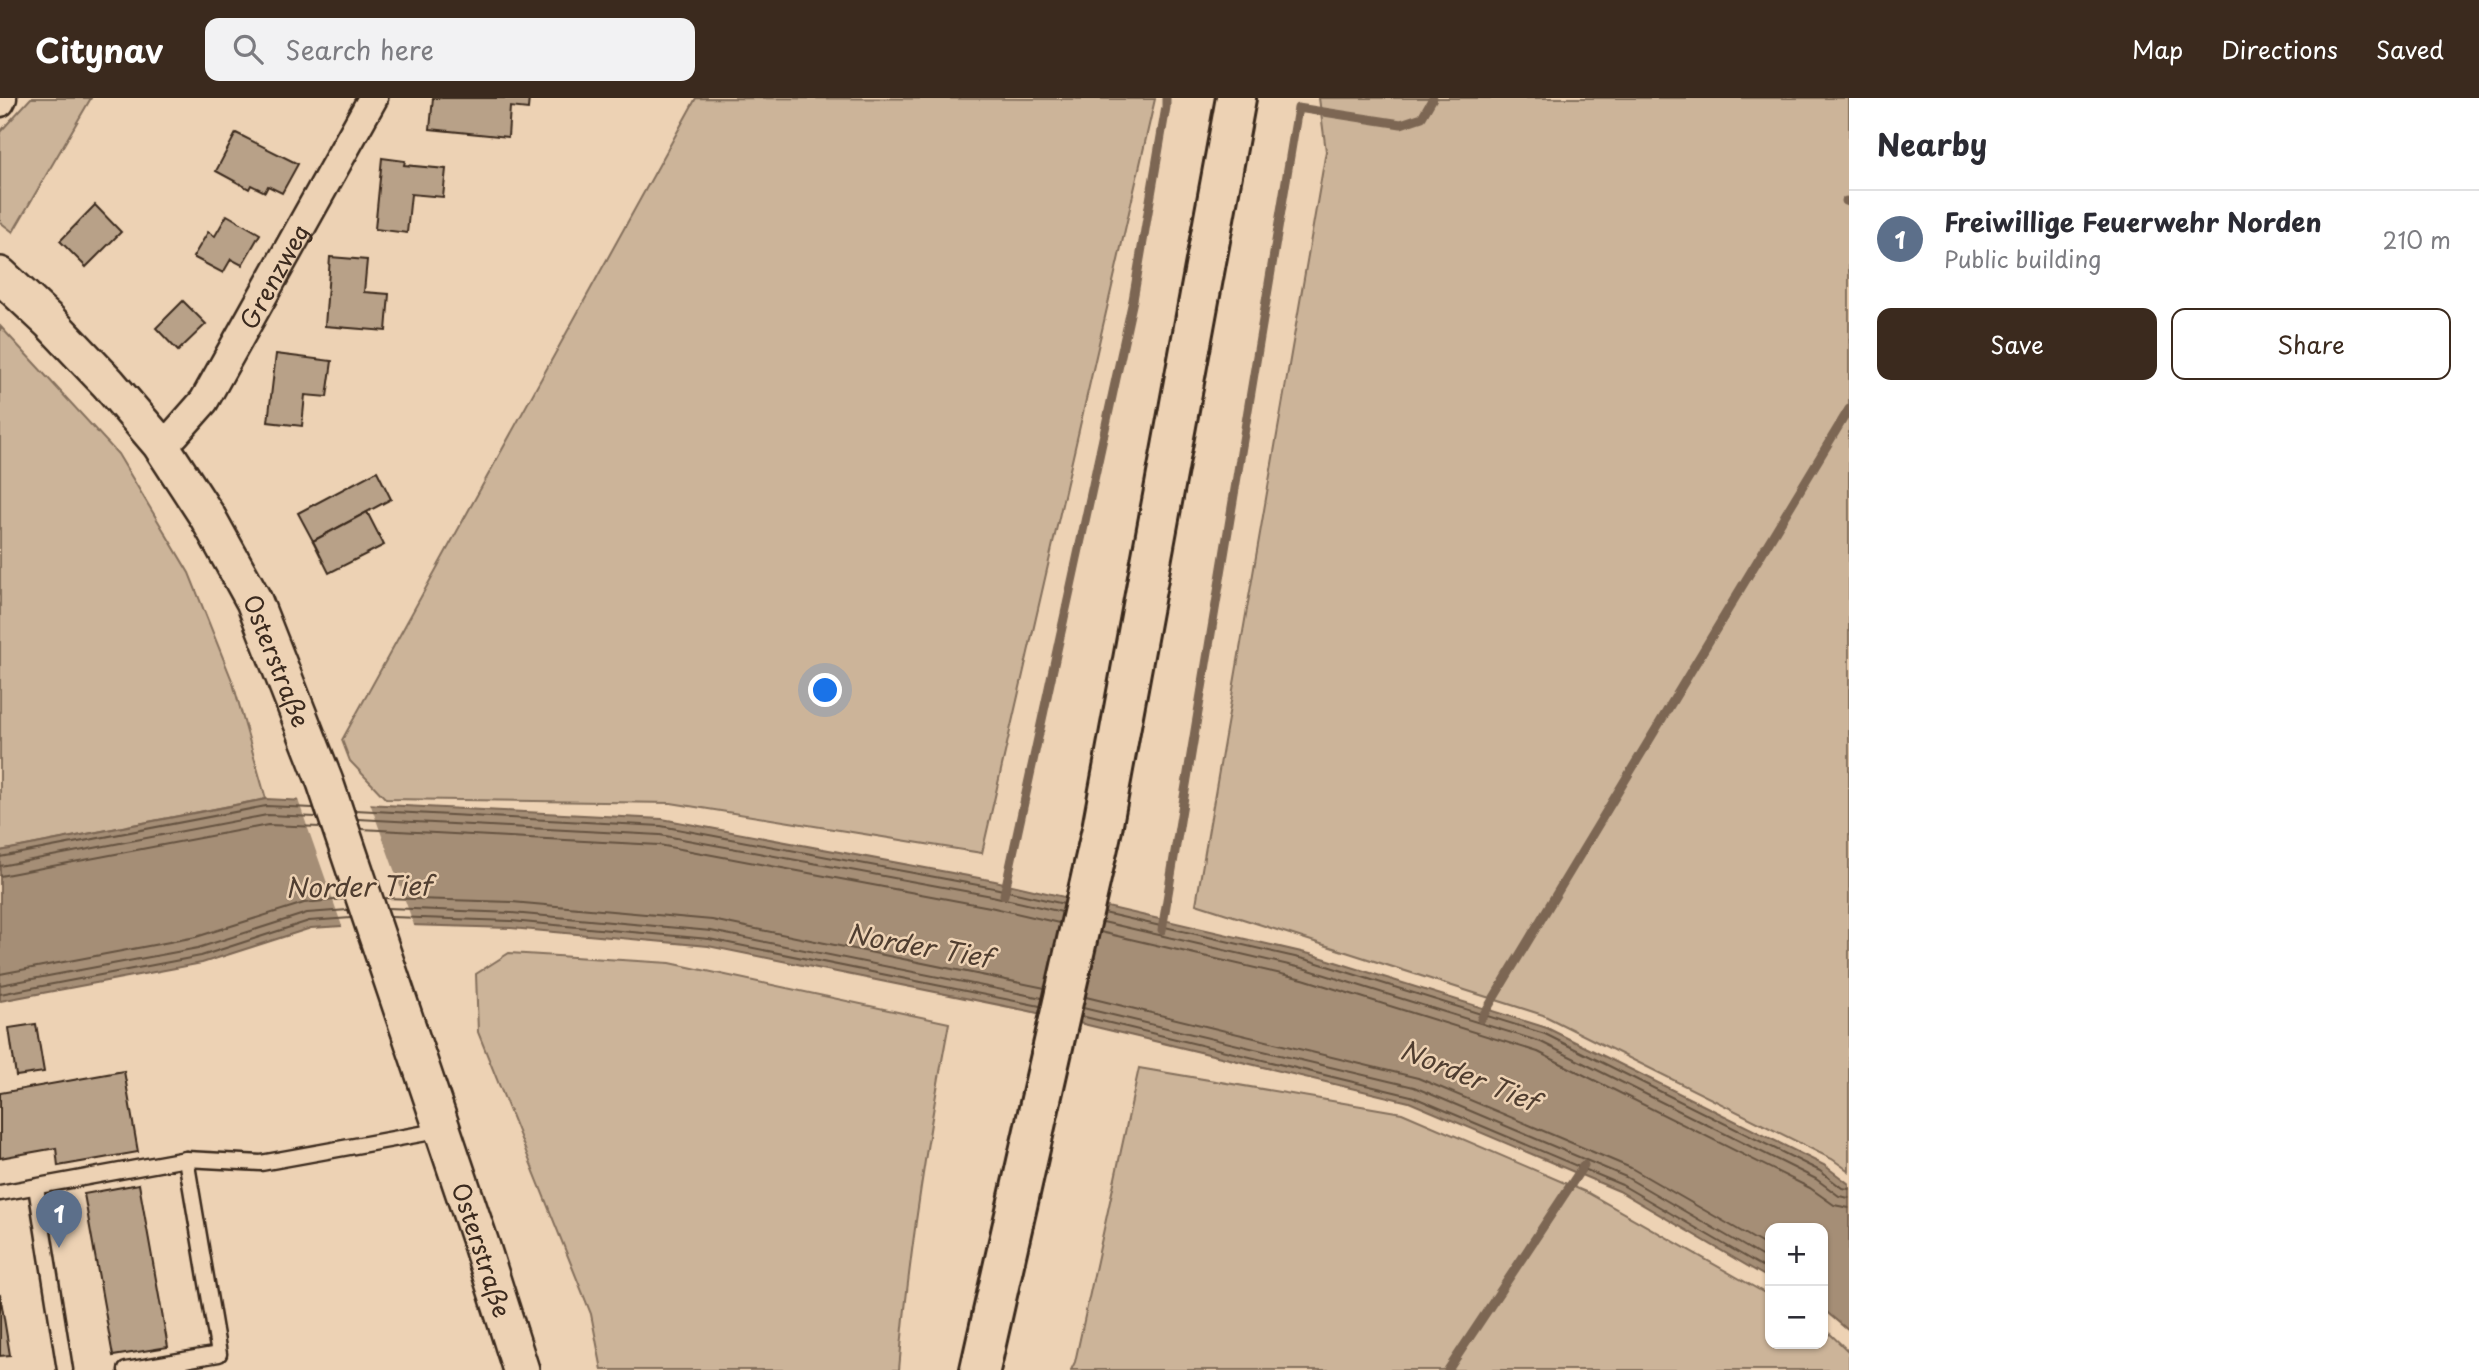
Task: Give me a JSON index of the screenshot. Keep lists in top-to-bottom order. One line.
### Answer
{"streets":{"street":["Grenzweg","Osterstraße"]},"crossings":[["Grenzweg","Osterstraße"]],"water":["Norder Tief"],"page":{"header":"Citynav","search":"Search here","nav":["Map","Directions","Saved"],"heading":"Nearby","list":[{"mark":"1","name":"Freiwillige Feuerwehr Norden","note":"Public building","value":"210 m"}],"buttons":["Save","Share"],"pins":"1","map_buttons":["+","−"]}}
